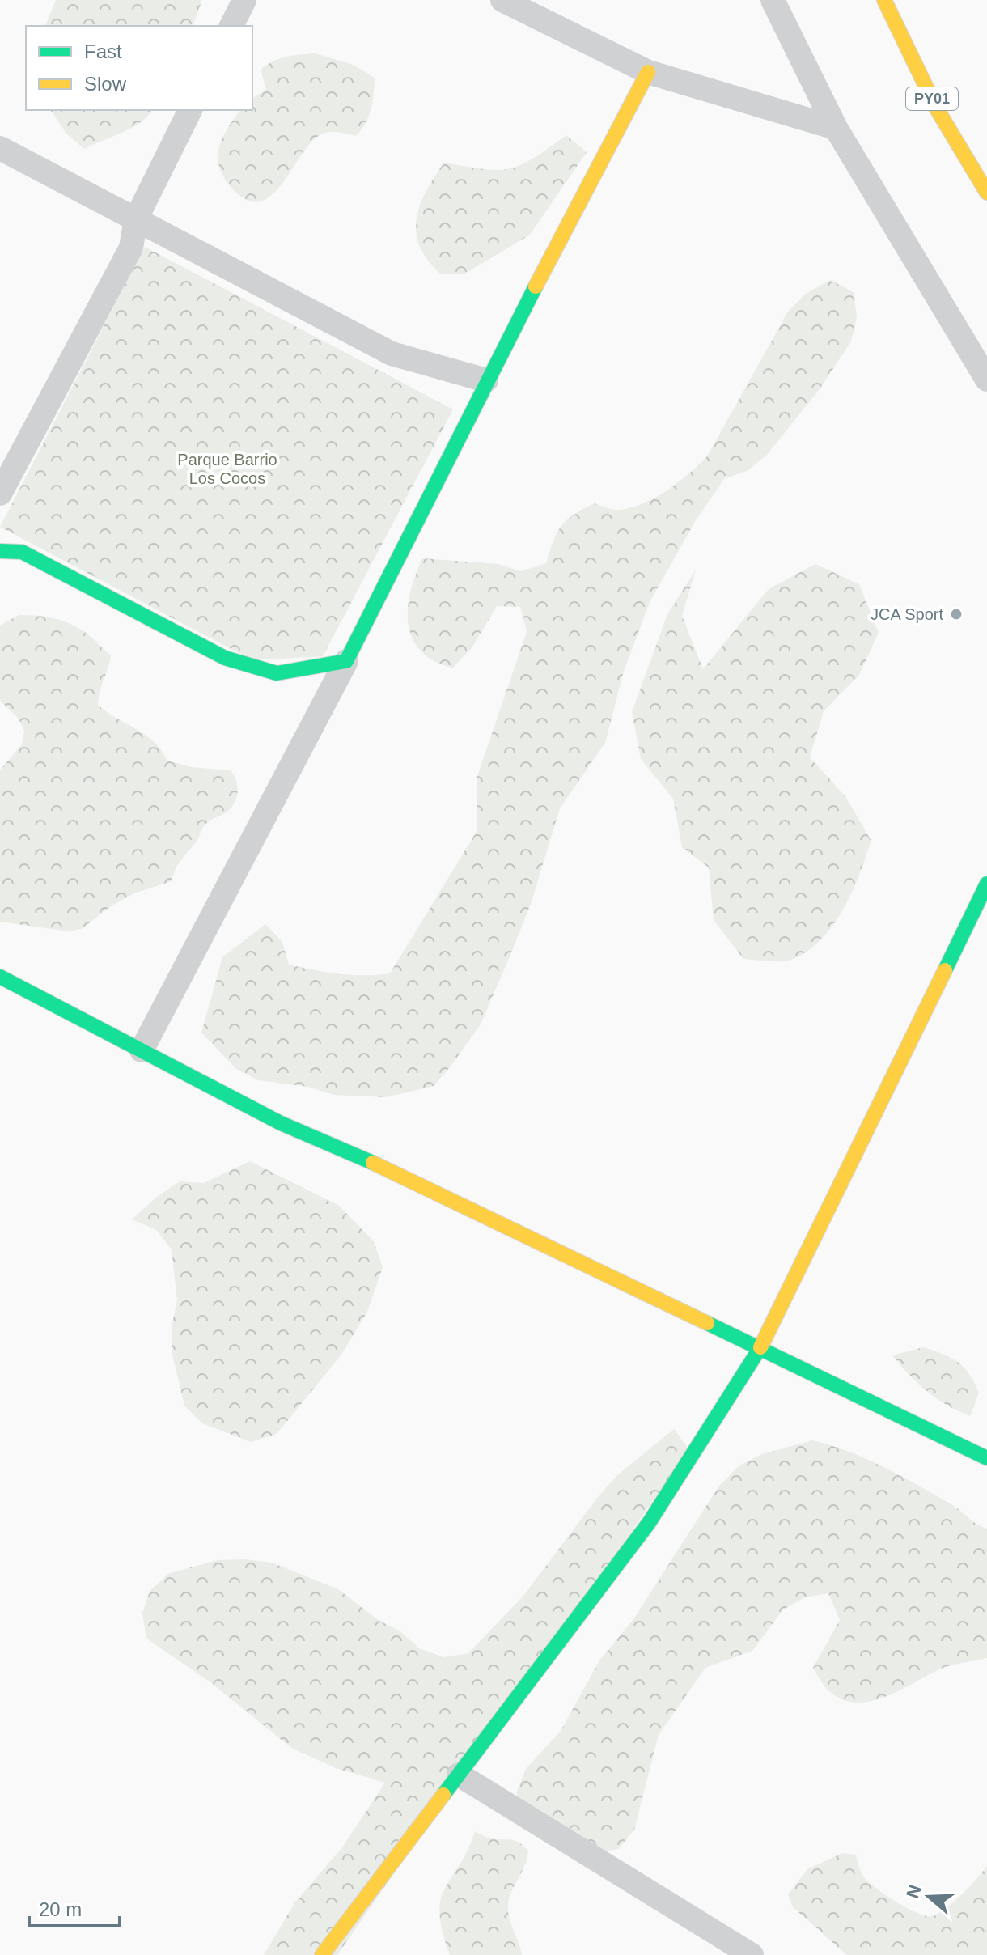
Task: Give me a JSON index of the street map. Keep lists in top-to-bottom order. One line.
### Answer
{"streets":{"main road":["PY01"]},"parks":["Parque Barrio Los Cocos"],"places":["JCA Sport"],"legend":["Fast","Slow"],"scale_bar":"20 m","north":"left"}
